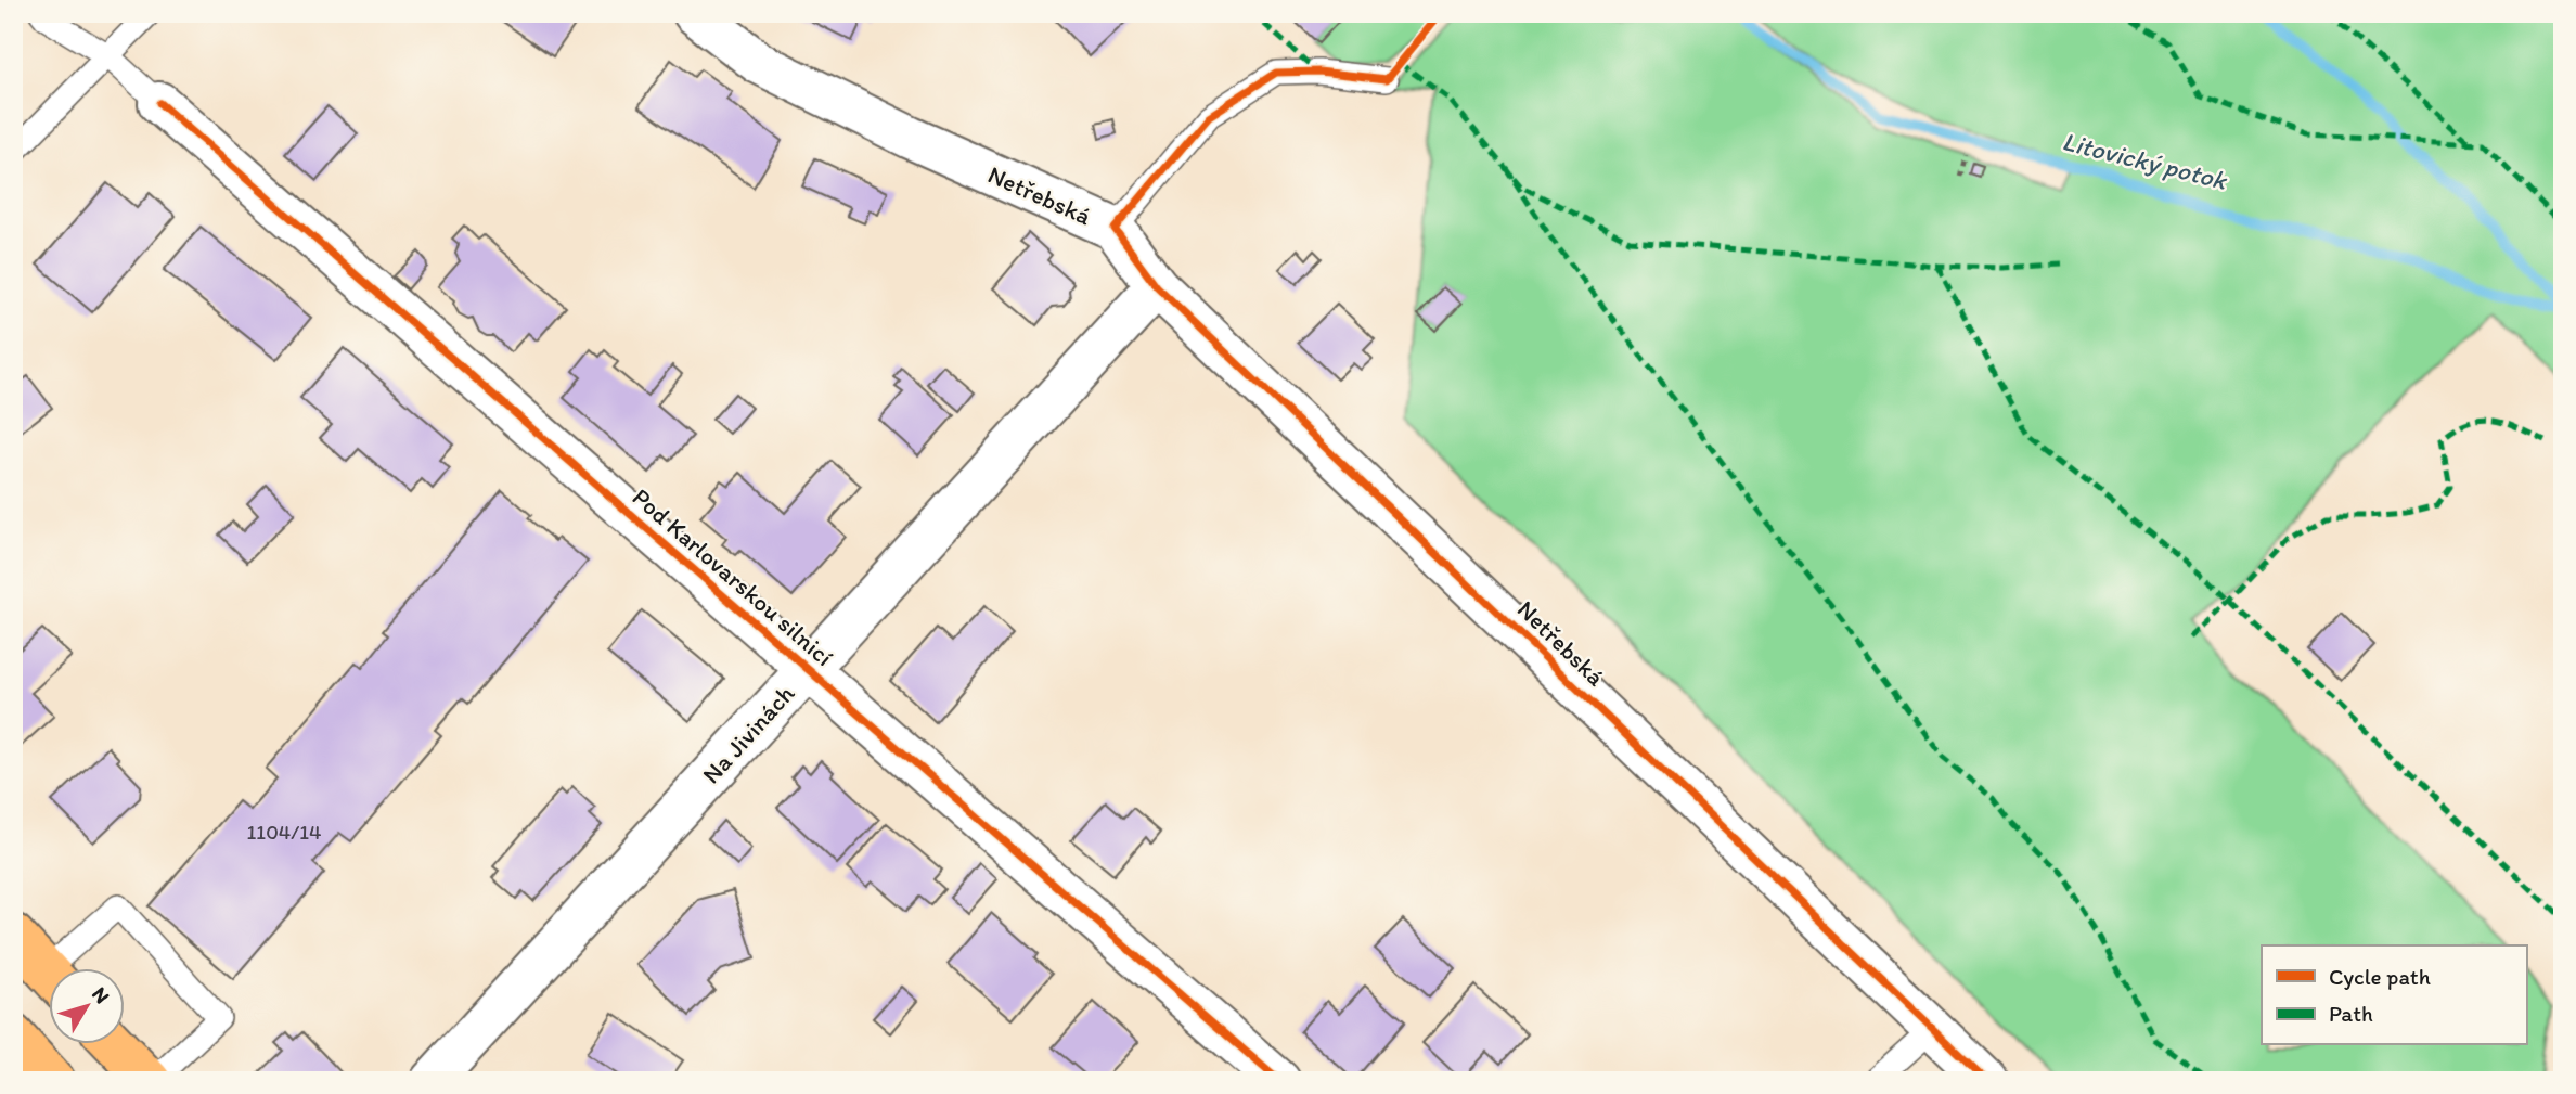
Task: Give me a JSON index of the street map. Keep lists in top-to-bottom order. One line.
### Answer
{"streets":{"street":["Netřebská","Pod Karlovarskou silnicí","Na Jivinách"]},"crossings":[["Netřebská","Na Jivinách"],["Pod Karlovarskou silnicí","Na Jivinách"]],"water":["Litovický potok"],"house_numbers":["1104/14"],"legend":["Cycle path","Path"],"north":"top right"}
